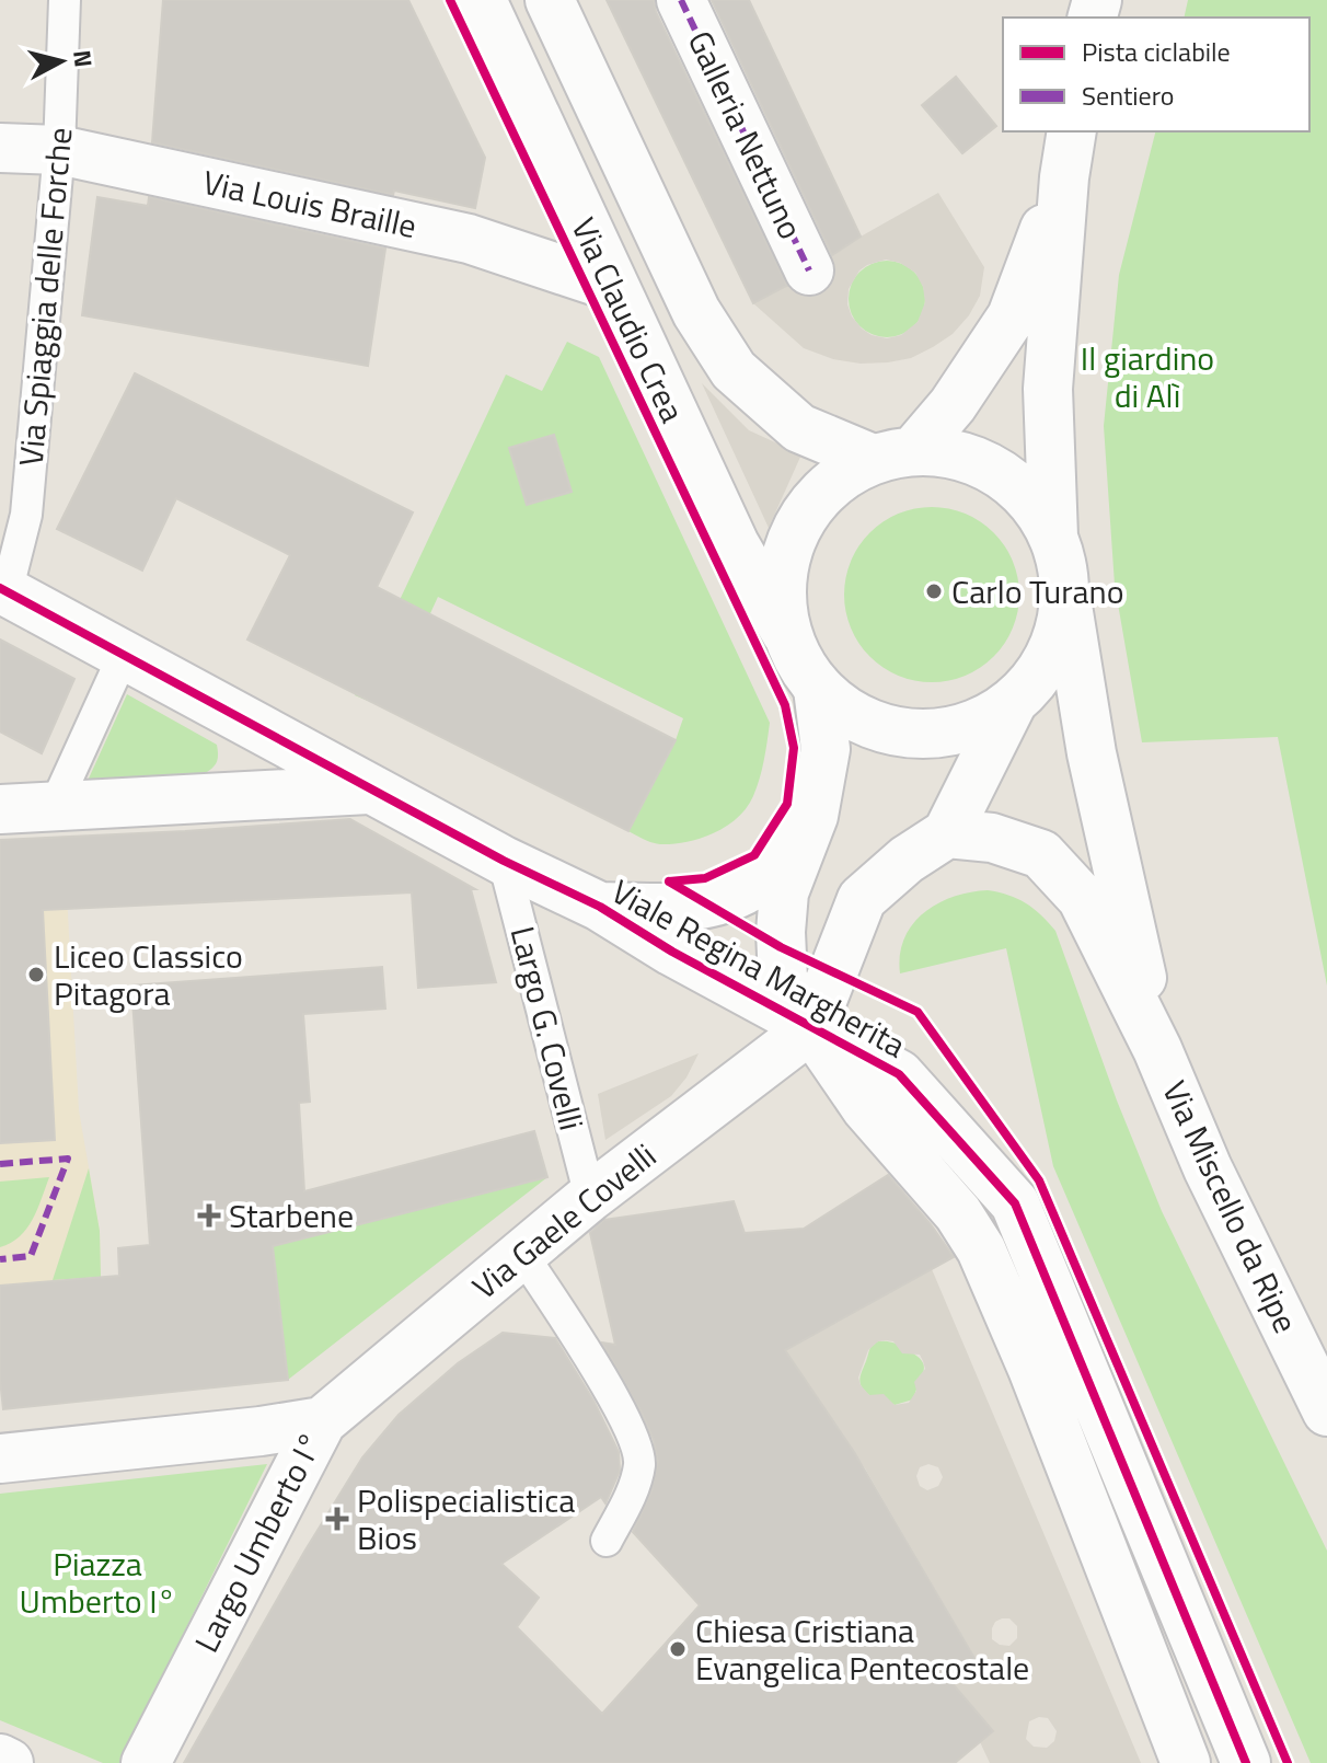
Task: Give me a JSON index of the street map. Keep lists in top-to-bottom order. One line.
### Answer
{"streets":{"street":["Galleria Nettuno","Via Louis Braille","Via Claudio Crea","Viale Regina Margherita","Via Miscello da Ripe","Via Gaele Covelli","Largo Umberto I°"],"lane":["Via Spiaggia delle Forche","Largo G. Covelli"]},"crossings":[["Via Louis Braille","Via Spiaggia delle Forche"],["Via Louis Braille","Via Claudio Crea"],["Via Spiaggia delle Forche","Viale Regina Margherita"],["Viale Regina Margherita","Largo G. Covelli"],["Viale Regina Margherita","Via Gaele Covelli"],["Largo G. Covelli","Via Gaele Covelli"],["Via Gaele Covelli","Largo Umberto I°"]],"parks":["Il giardino di Alì","Piazza Umberto I°"],"places":{"other":["Carlo Turano","Liceo Classico Pitagora","Chiesa Cristiana Evangelica Pentecostale"],"health":["Starbene","Polispecialistica Bios"]},"legend":["Pista ciclabile","Sentiero"],"north":"right"}
